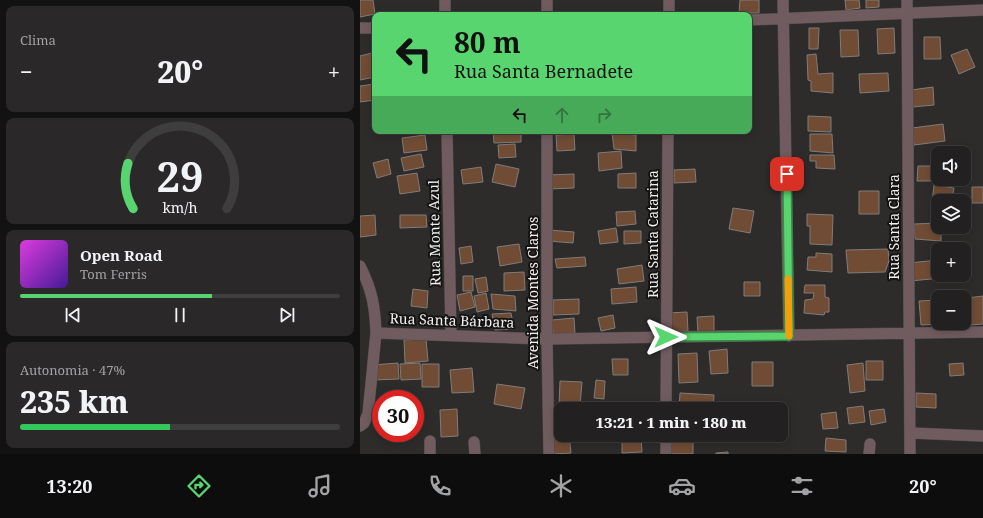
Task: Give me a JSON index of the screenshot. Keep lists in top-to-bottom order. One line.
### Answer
{"streets":{"street":["Rua Santa Clara","Rua Monte Azul","Rua Santa Catarina","Avenida Montes Claros","Rua Santa Bárbara"]},"crossings":[["Rua Santa Clara","Rua Santa Bárbara"],["Rua Monte Azul","Rua Santa Bárbara"],["Rua Santa Catarina","Rua Santa Bárbara"],["Avenida Montes Claros","Rua Santa Bárbara"]],"page":{"tile":["Clima",["Autonomia · 47%","235 km"]],"turn":["80 m","Rua Santa Bernadete"],"heat":["−","20°","+"],"map_buttons":["+","−"],"song":["Open Road","Tom Ferris"],"limit":"30","trip":"13:21 · 1 min · 180 m","tabs":["13:20","20°"],"gauge":["29","km/h"]}}
